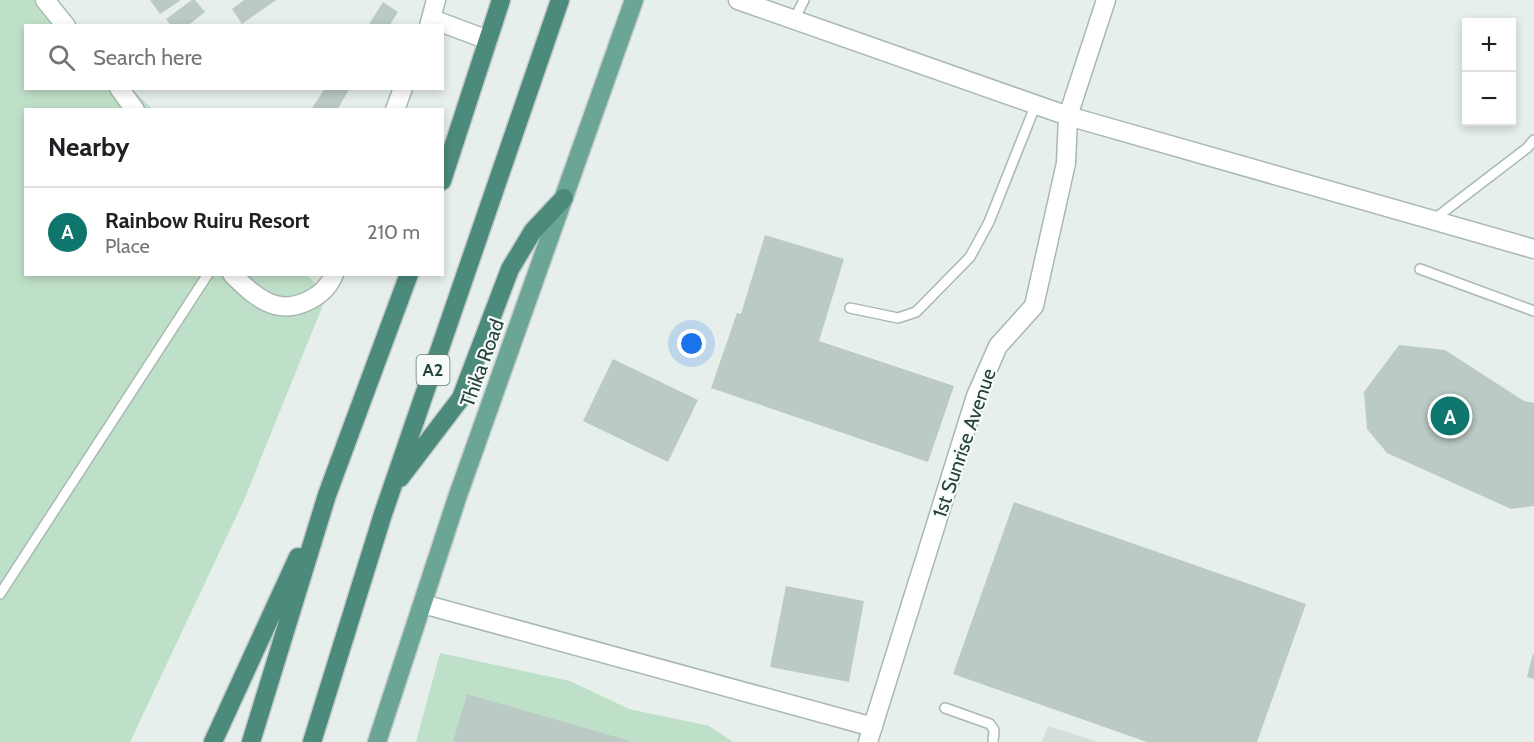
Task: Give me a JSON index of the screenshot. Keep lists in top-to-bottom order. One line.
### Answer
{"streets":{"highway":["A2"],"main road":["Thika Road"],"street":["1st Sunrise Avenue"]},"page":{"map_buttons":["+","−"],"search":"Search here","heading":"Nearby","list":[{"mark":"A","name":"Rainbow Ruiru Resort","note":"Place","value":"210 m"}],"pins":"A"}}
